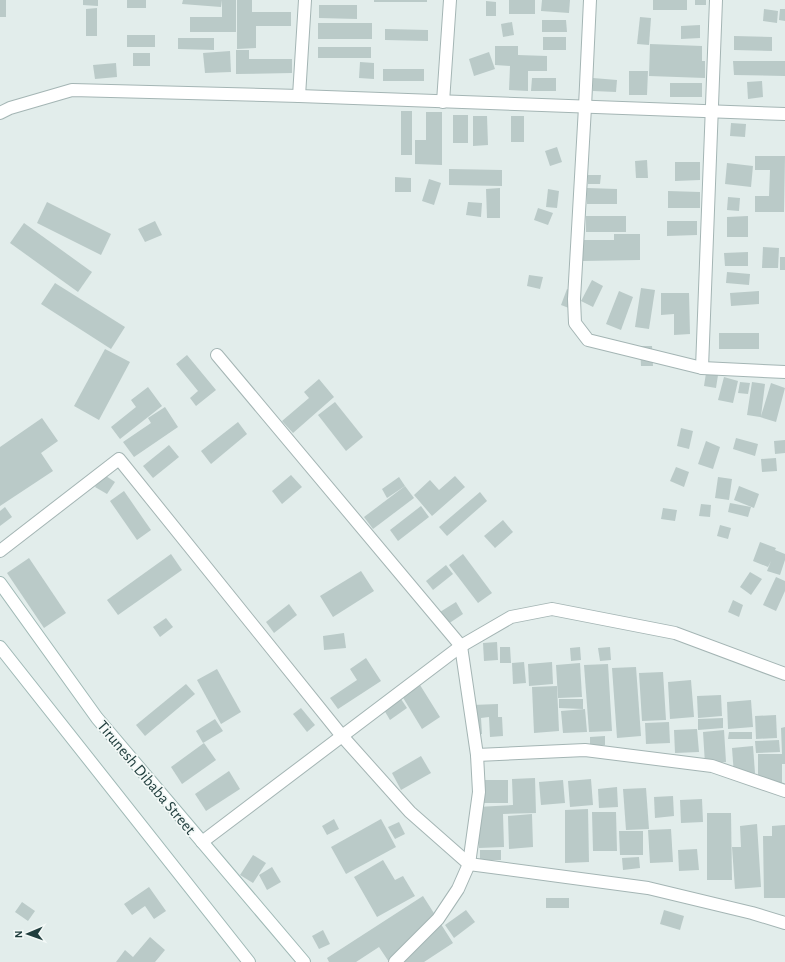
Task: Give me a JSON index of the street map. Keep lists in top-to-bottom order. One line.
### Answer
{"streets":{"street":["Tirunesh Dibaba Street"]},"north":"left"}
